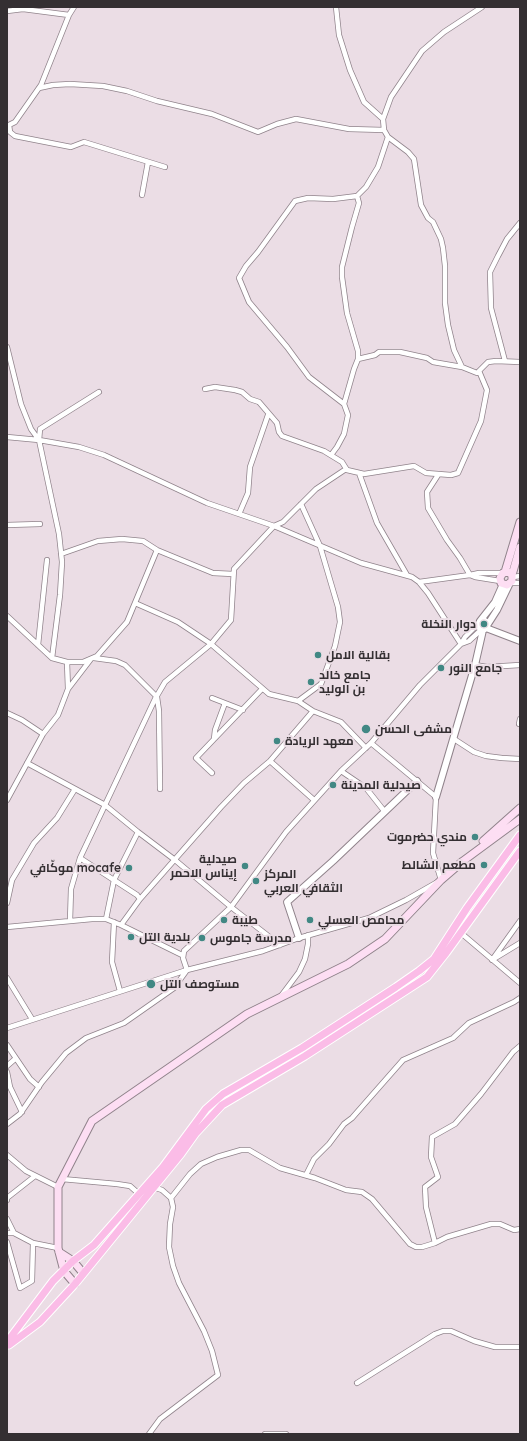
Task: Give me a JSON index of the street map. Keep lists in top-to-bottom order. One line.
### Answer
{"places":["دوار النخلة","بقالية الامل","جامع النور","جامع خالد بن الوليد","مشفى الحسن","معهد الريادة","صيدلية المدينة","مندي حضرموت","مطعم الشالط","صيدلية إيناس الاحمر","موكّافي mocafe","المركز الثقافي العربي","طيبة","محامص العسلي","بلدية التل","مدرسة جاموس","مستوصف التل"]}
